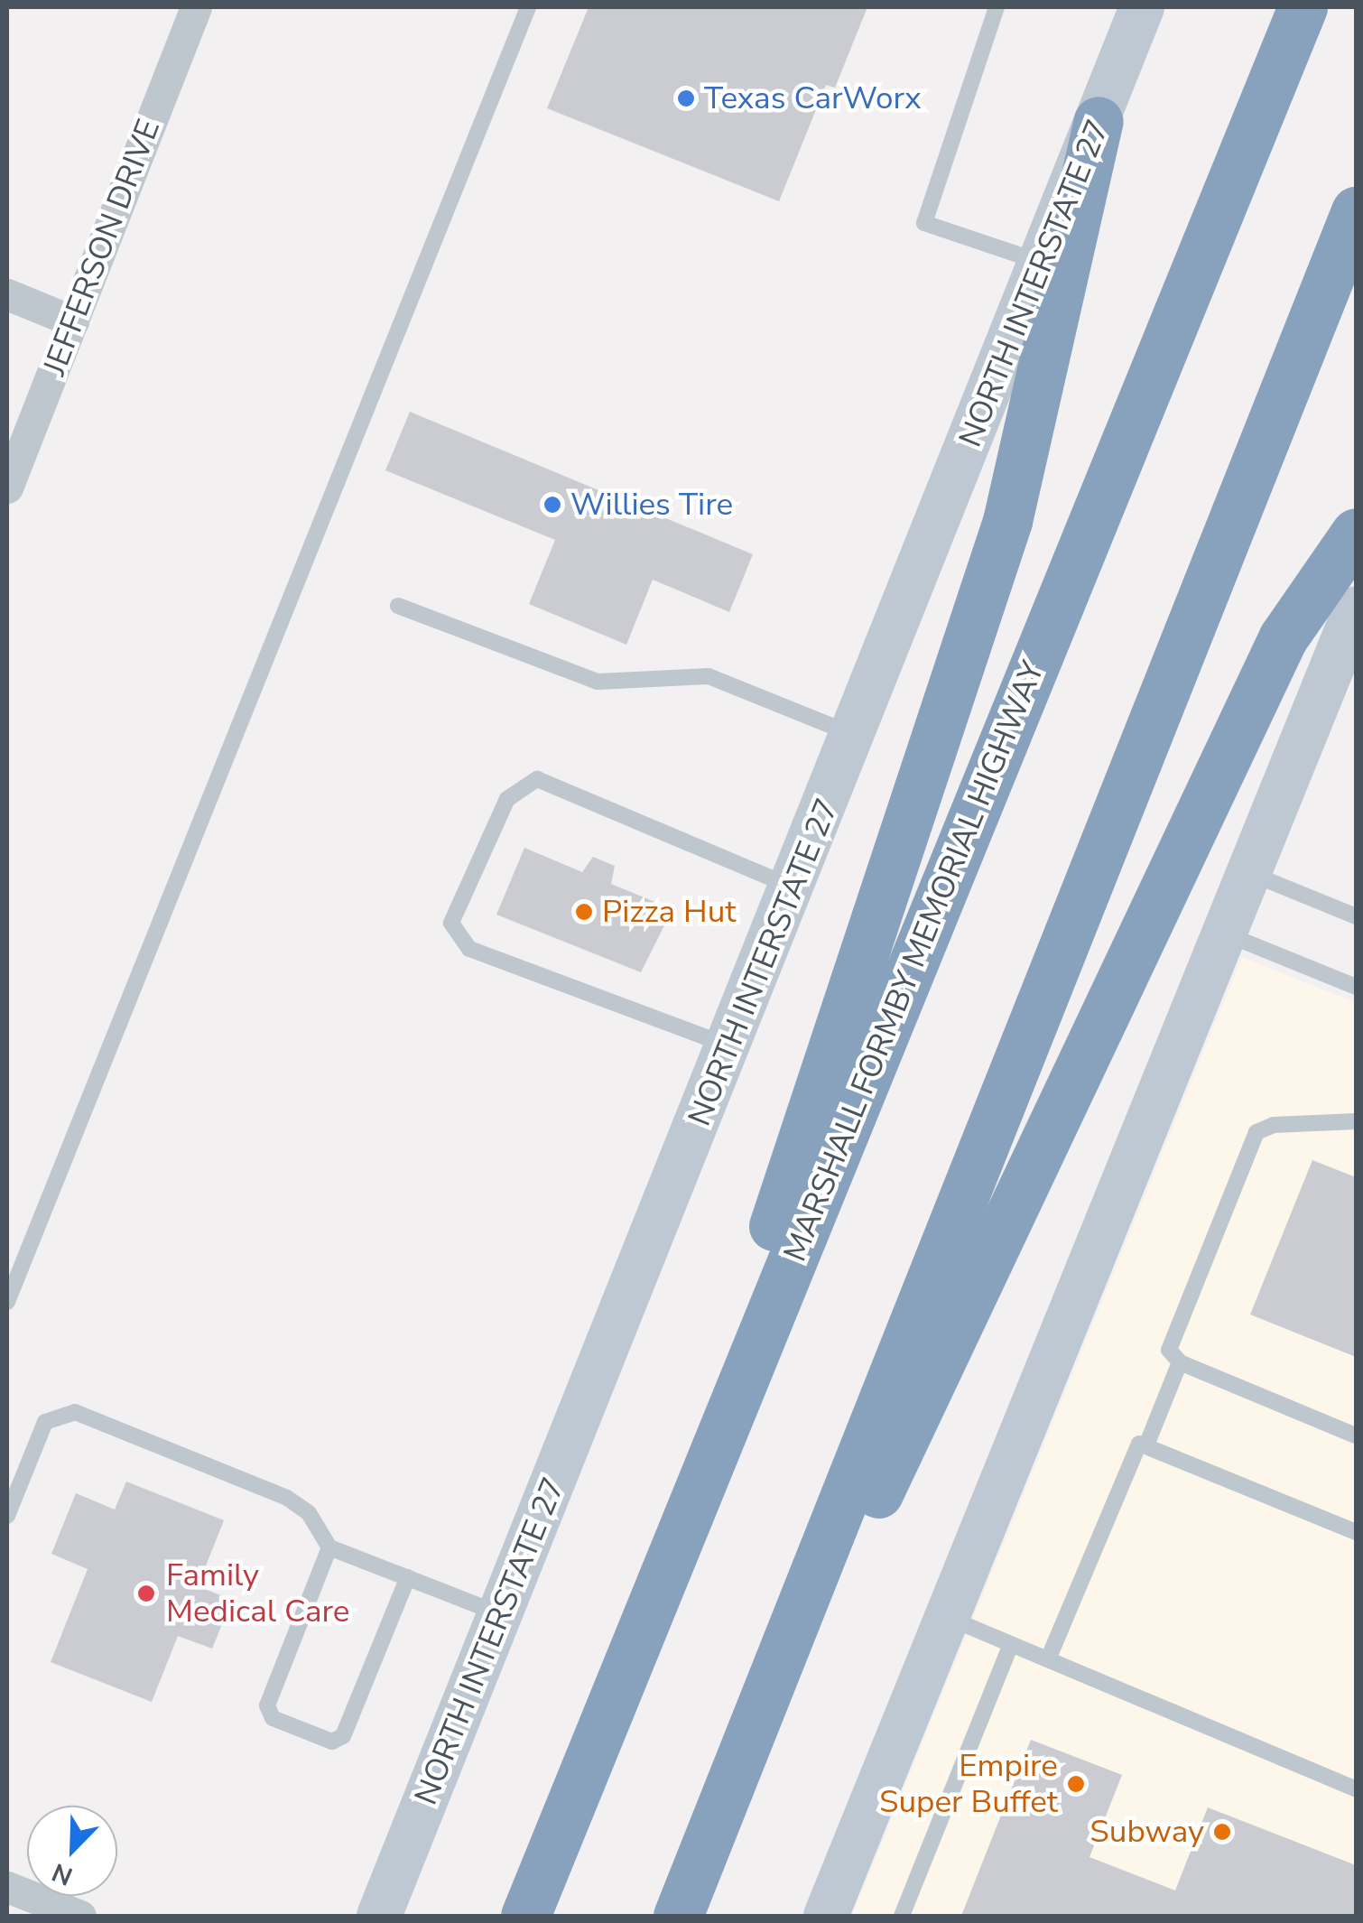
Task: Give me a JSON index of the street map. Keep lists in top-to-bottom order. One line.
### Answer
{"streets":{"highway":["MARSHALL FORMBY MEMORIAL HIGHWAY"],"main road":["NORTH INTERSTATE 27"],"street":["JEFFERSON DRIVE"]},"places":["Texas CarWorx","Willies Tire","Pizza Hut","Family Medical Care","Empire Super Buffet","Subway"],"north":"bottom left"}
